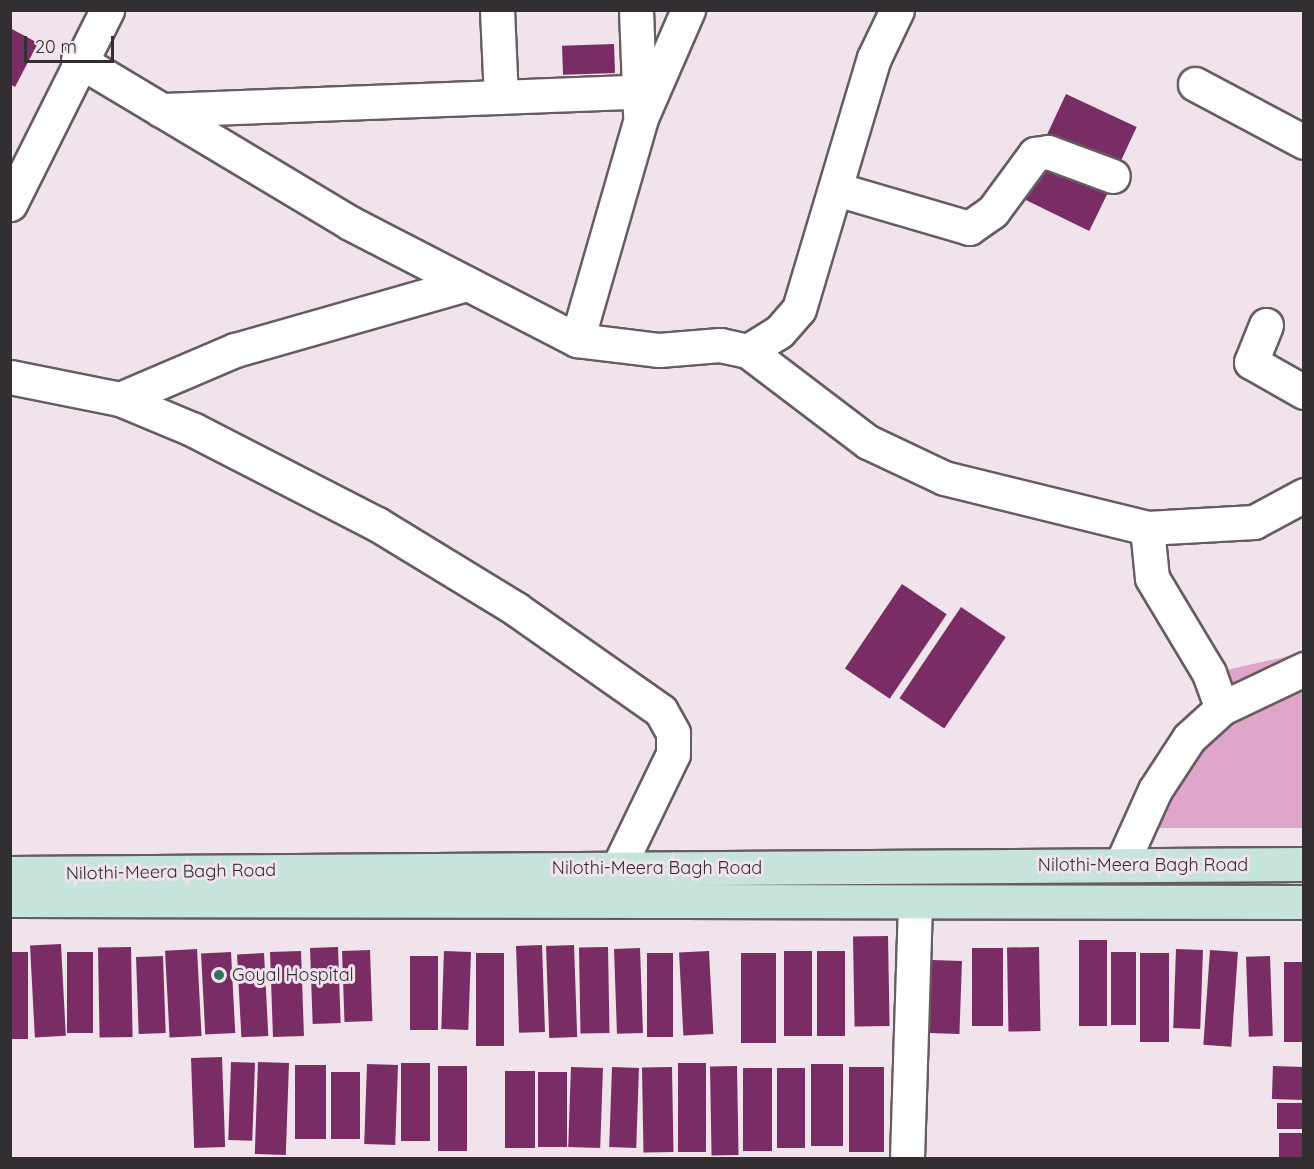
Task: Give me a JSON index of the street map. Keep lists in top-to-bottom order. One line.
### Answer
{"streets":{"street":["Nilothi-Meera Bagh Road"]},"places":["Goyal Hospital"],"scale_bar":"20 m"}
